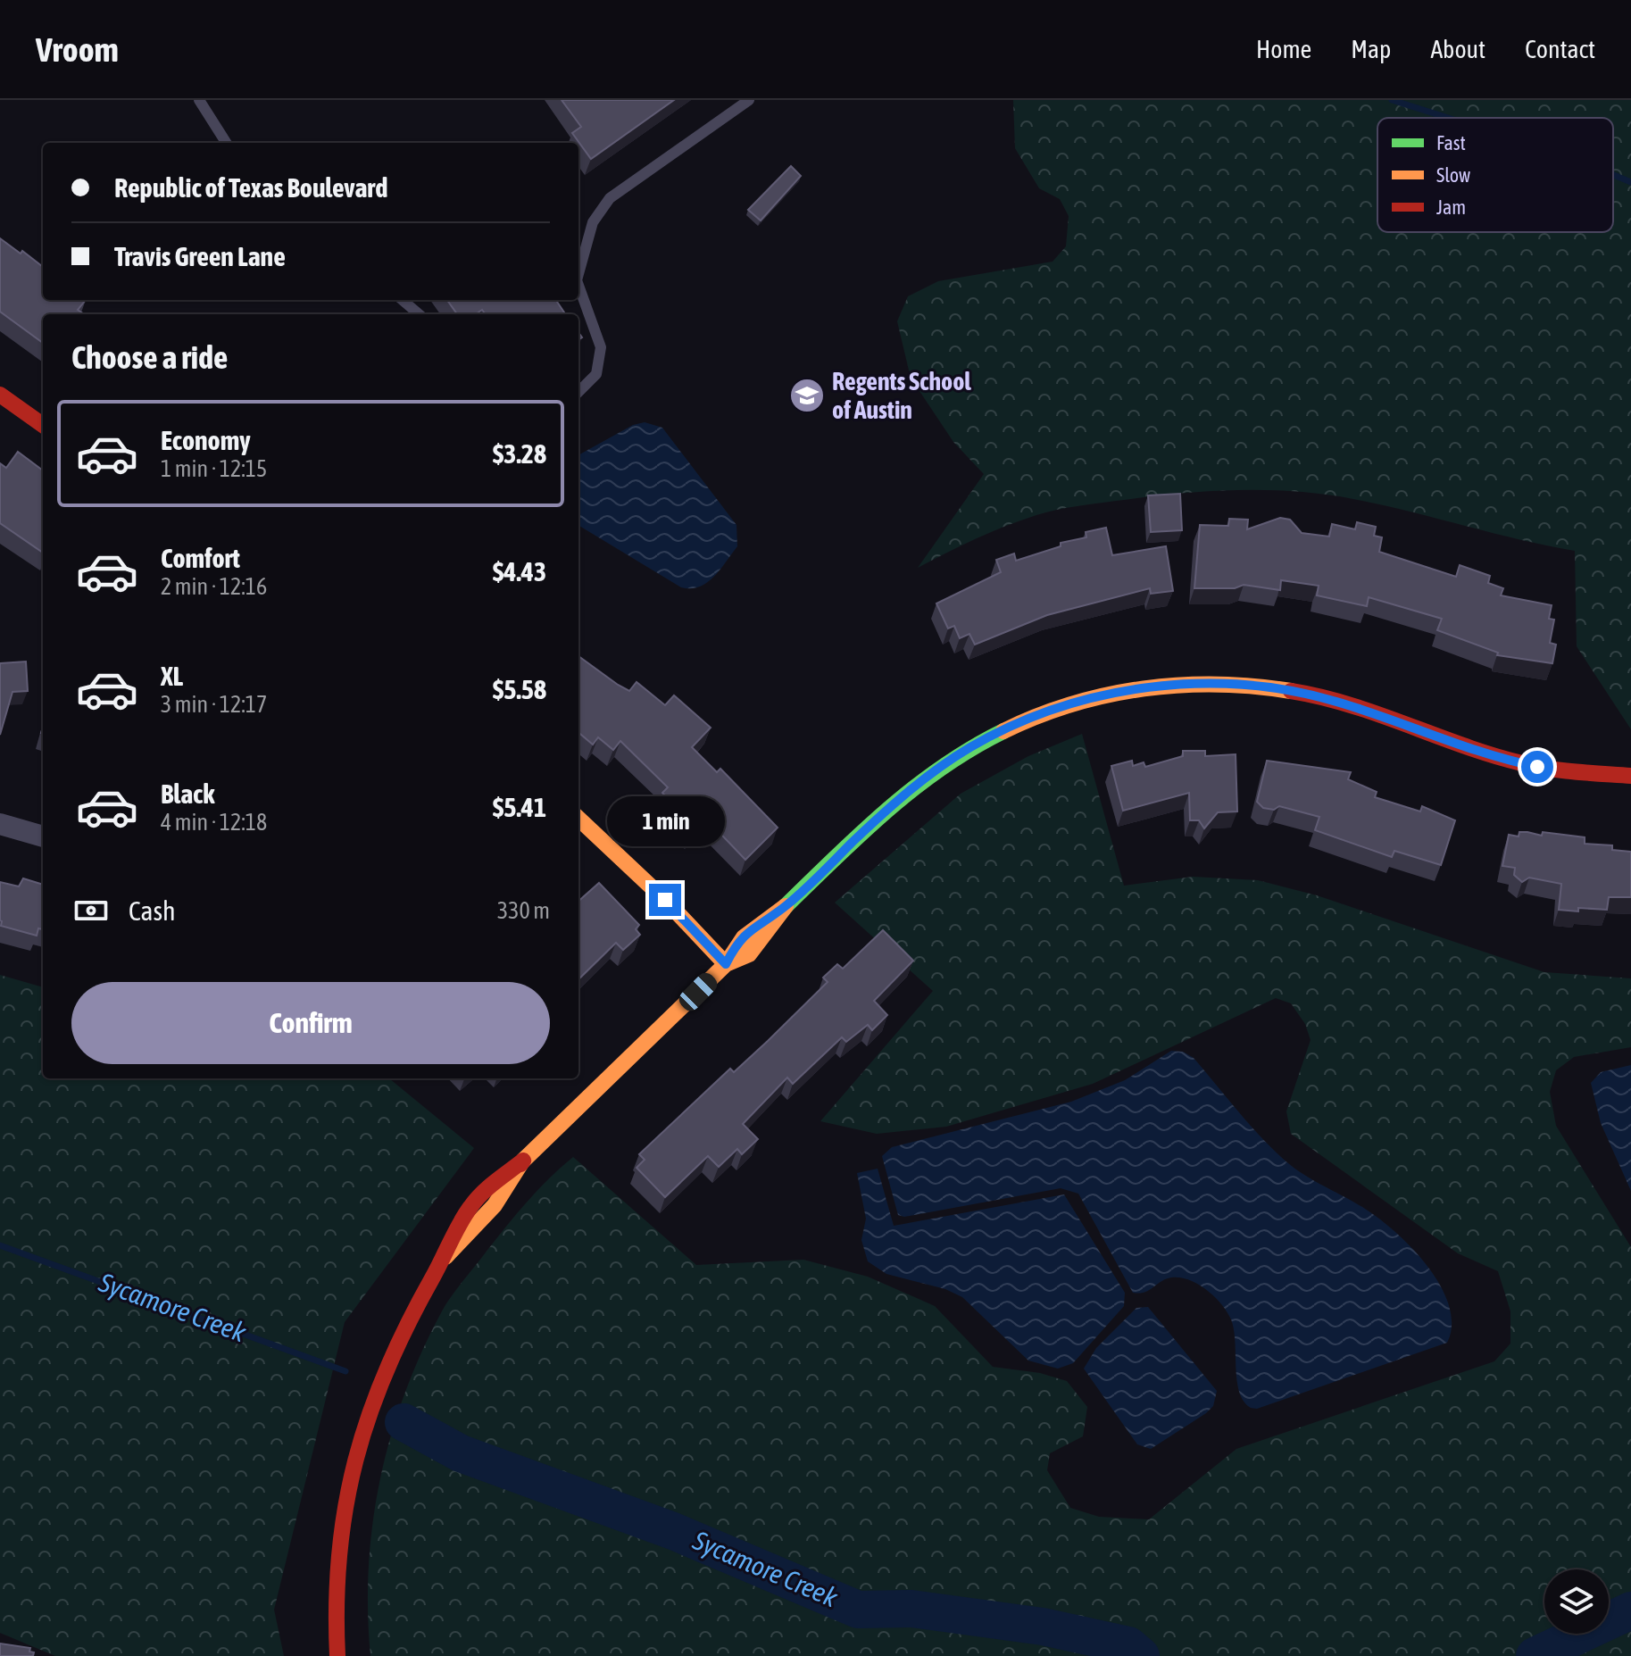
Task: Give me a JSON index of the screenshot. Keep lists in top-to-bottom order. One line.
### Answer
{"water":["Sycamore Creek"],"places":{"school or university":["Regents School of Austin"]},"legend":["Fast","Slow","Jam"],"page":{"header":"Vroom","nav":["Home","Map","About","Contact"],"banner":["Republic of Texas Boulevard","Travis Green Lane"],"heading":"Choose a ride","list":[{"name":"Economy","note":"1 min · 12:15","value":"$3.28"},{"name":"Comfort","note":"2 min · 12:16","value":"$4.43"},{"name":"XL","note":"3 min · 12:17","value":"$5.58"},{"name":"Black","note":"4 min · 12:18","value":"$5.41"}],"bubble":"1 min","pay":["Cash","330 m"],"buttons":"Confirm"}}
